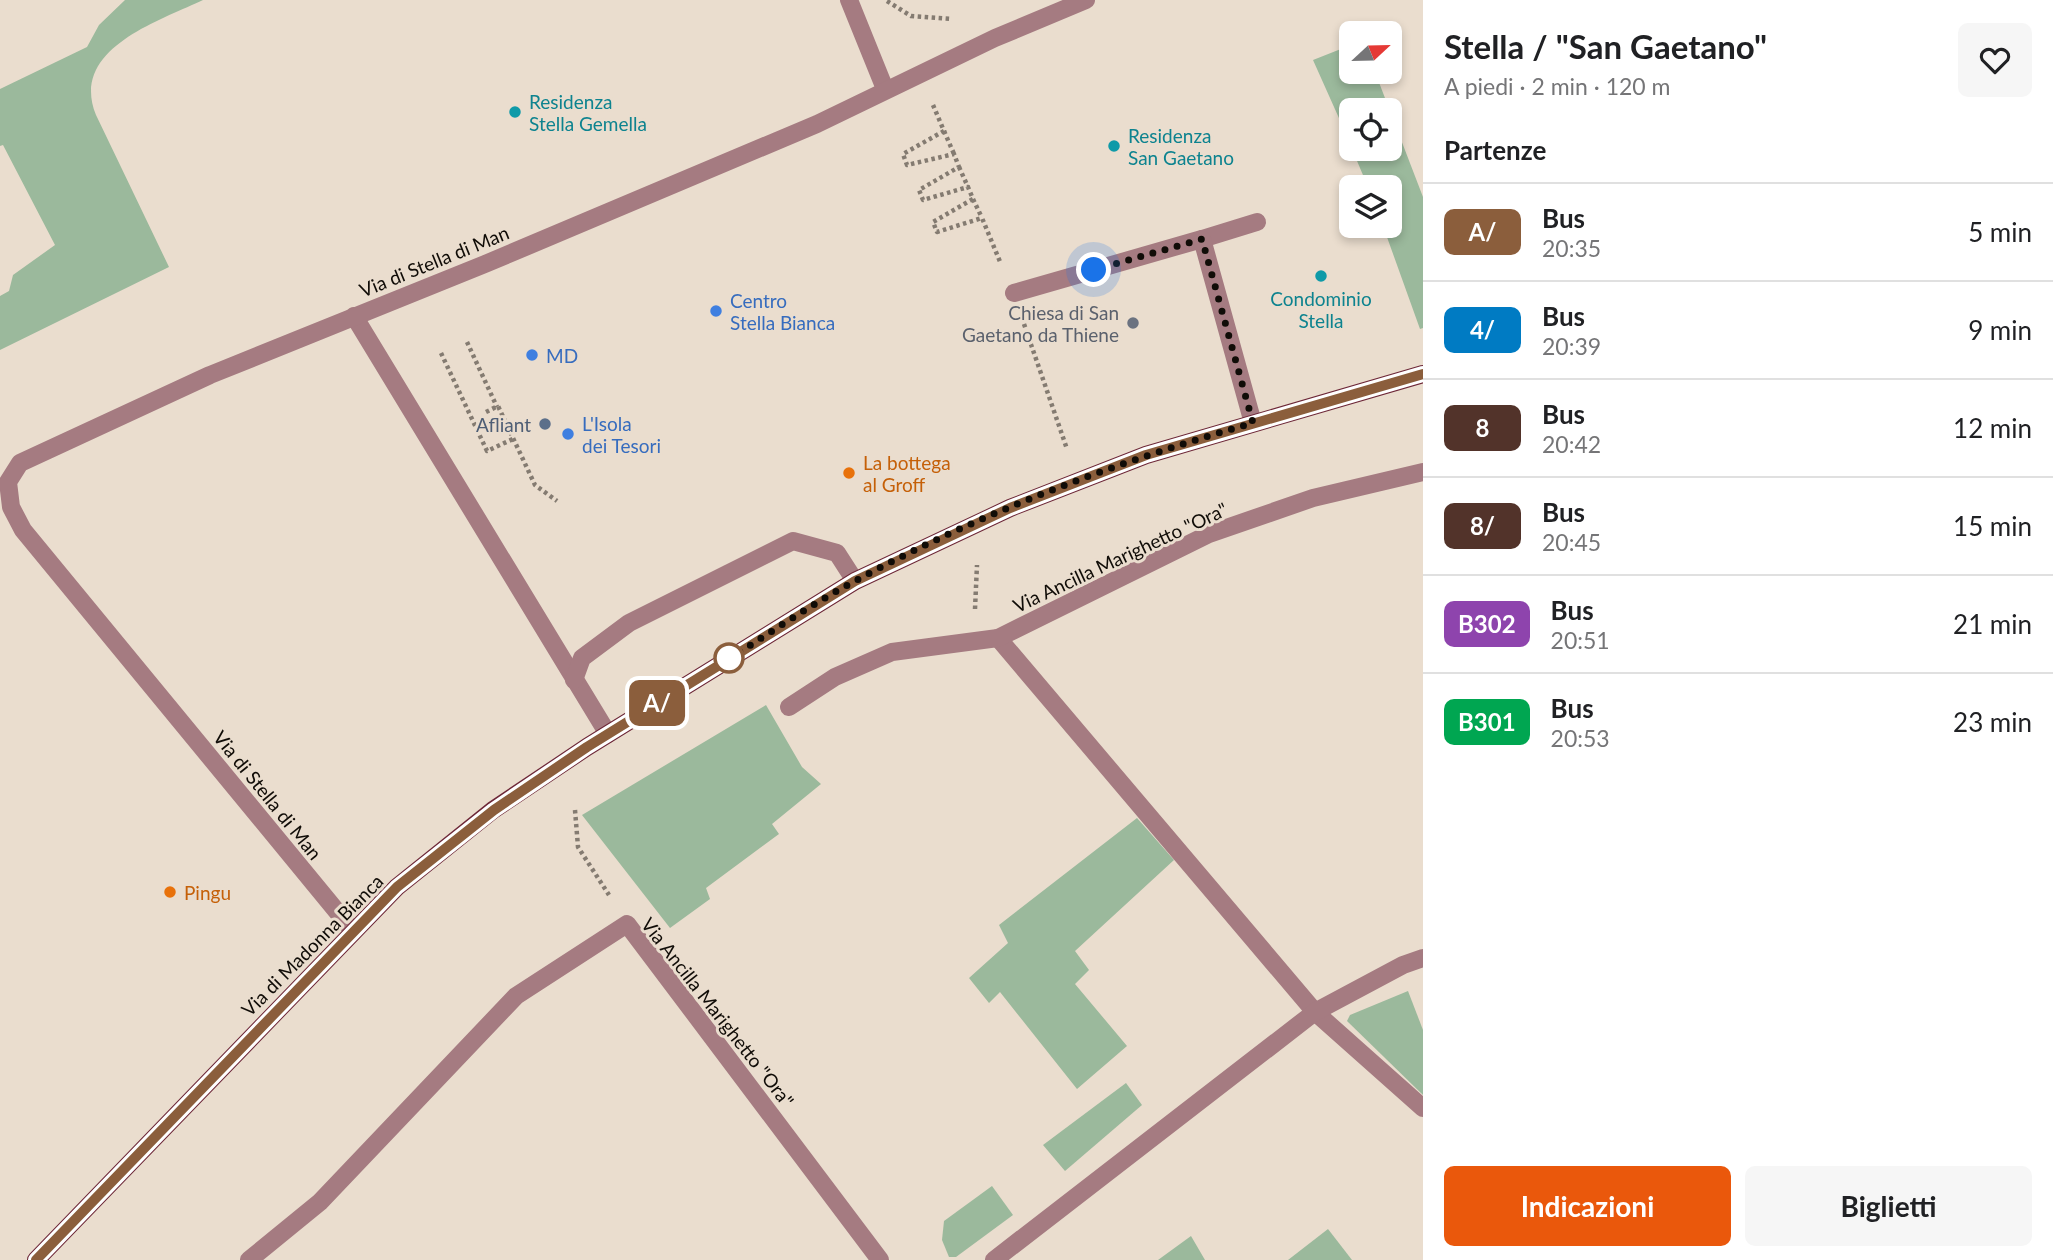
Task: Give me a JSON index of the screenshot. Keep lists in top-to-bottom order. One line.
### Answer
{"streets":{"main road":["Via di Madonna Bianca"],"street":["Via di Stella di Man","Via Ancilla Marighetto \"Ora\""]},"crossings":[["Via di Stella di Man","Via di Madonna Bianca"]],"places":["Residenza Stella Gemella","Residenza San Gaetano","Condominio Stella","Centro Stella Bianca","Chiesa di San Gaetano da Thiene","MD","Afliant","L'Isola dei Tesori","La bottega al Groff","Pingu"],"lines":["bus line A/"],"north":"right","page":{"on_map":"A/","heading":[["Stella / \"San Gaetano\"","A piedi · 2 min · 120 m"],"Partenze"],"list":[{"mark":"A/","name":"Bus","note":"20:35","value":"5 min"},{"mark":"4/","name":"Bus","note":"20:39","value":"9 min"},{"mark":"8","name":"Bus","note":"20:42","value":"12 min"},{"mark":"8/","name":"Bus","note":"20:45","value":"15 min"},{"mark":"B302","name":"Bus","note":"20:51","value":"21 min"},{"mark":"B301","name":"Bus","note":"20:53","value":"23 min"}],"buttons":["Indicazioni","Biglietti"]}}
